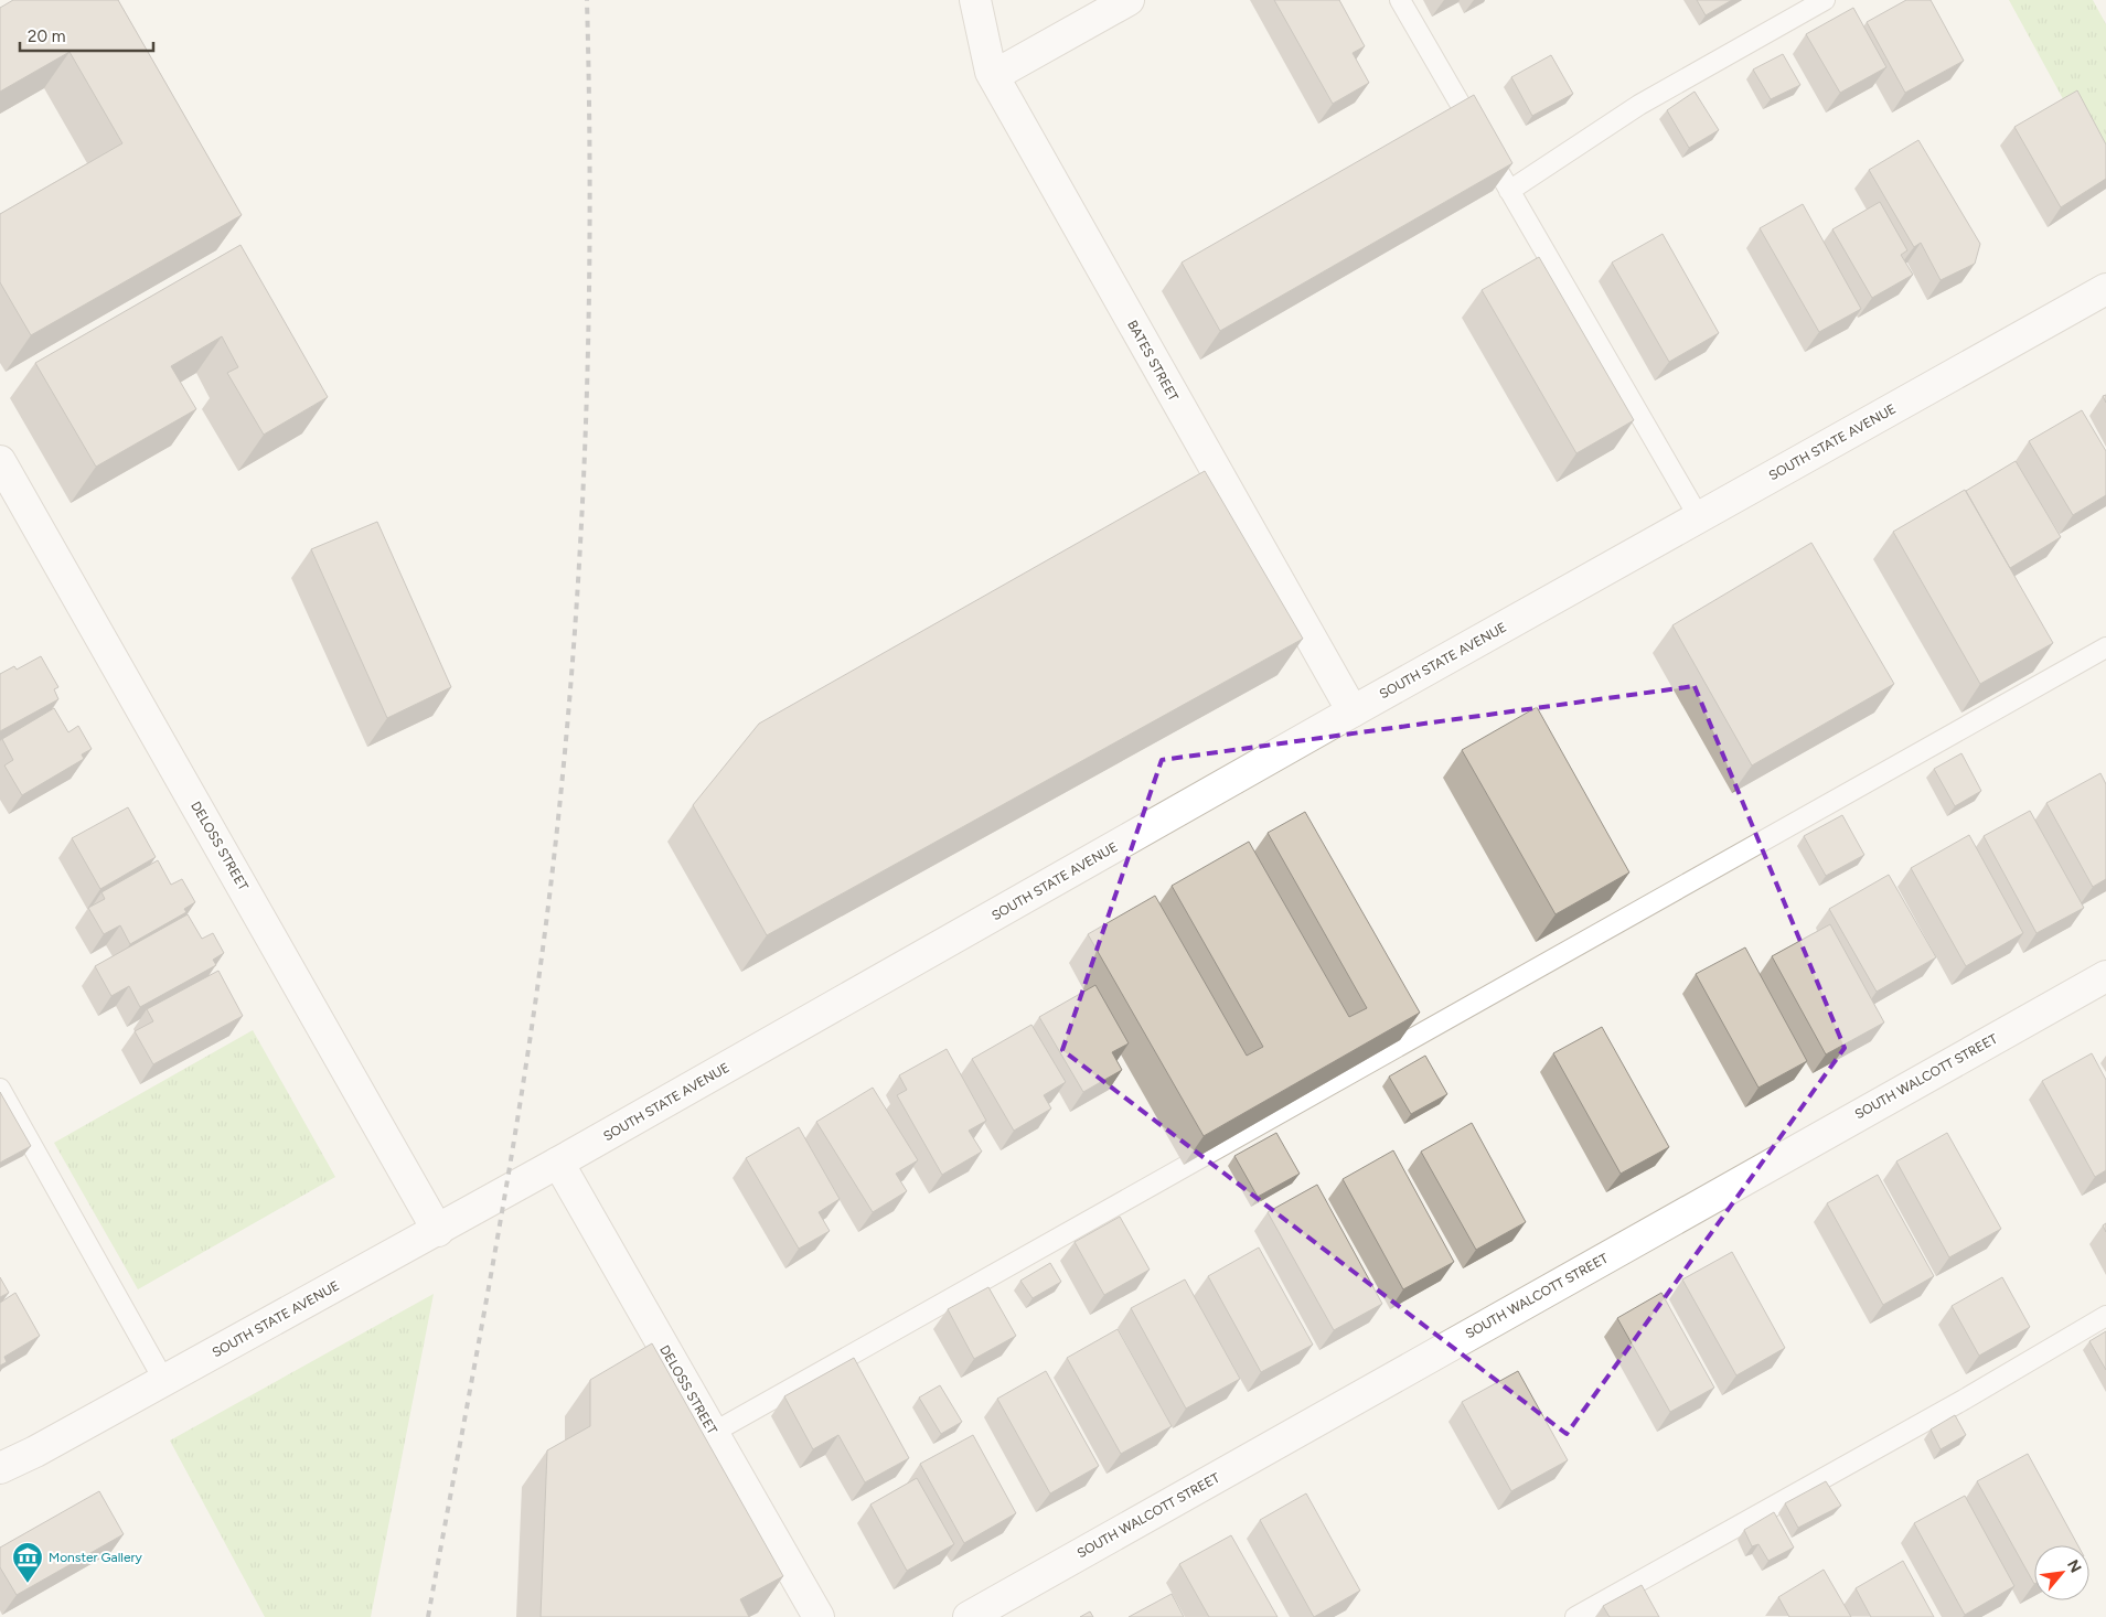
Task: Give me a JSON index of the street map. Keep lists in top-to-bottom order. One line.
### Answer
{"streets":{"street":["BATES STREET","SOUTH STATE AVENUE","DELOSS STREET","SOUTH WALCOTT STREET"]},"crossings":[["BATES STREET","SOUTH STATE AVENUE"],["SOUTH STATE AVENUE","DELOSS STREET"]],"places":{"museum":["Monster Gallery"]},"scale_bar":"20 m","north":"top right"}
